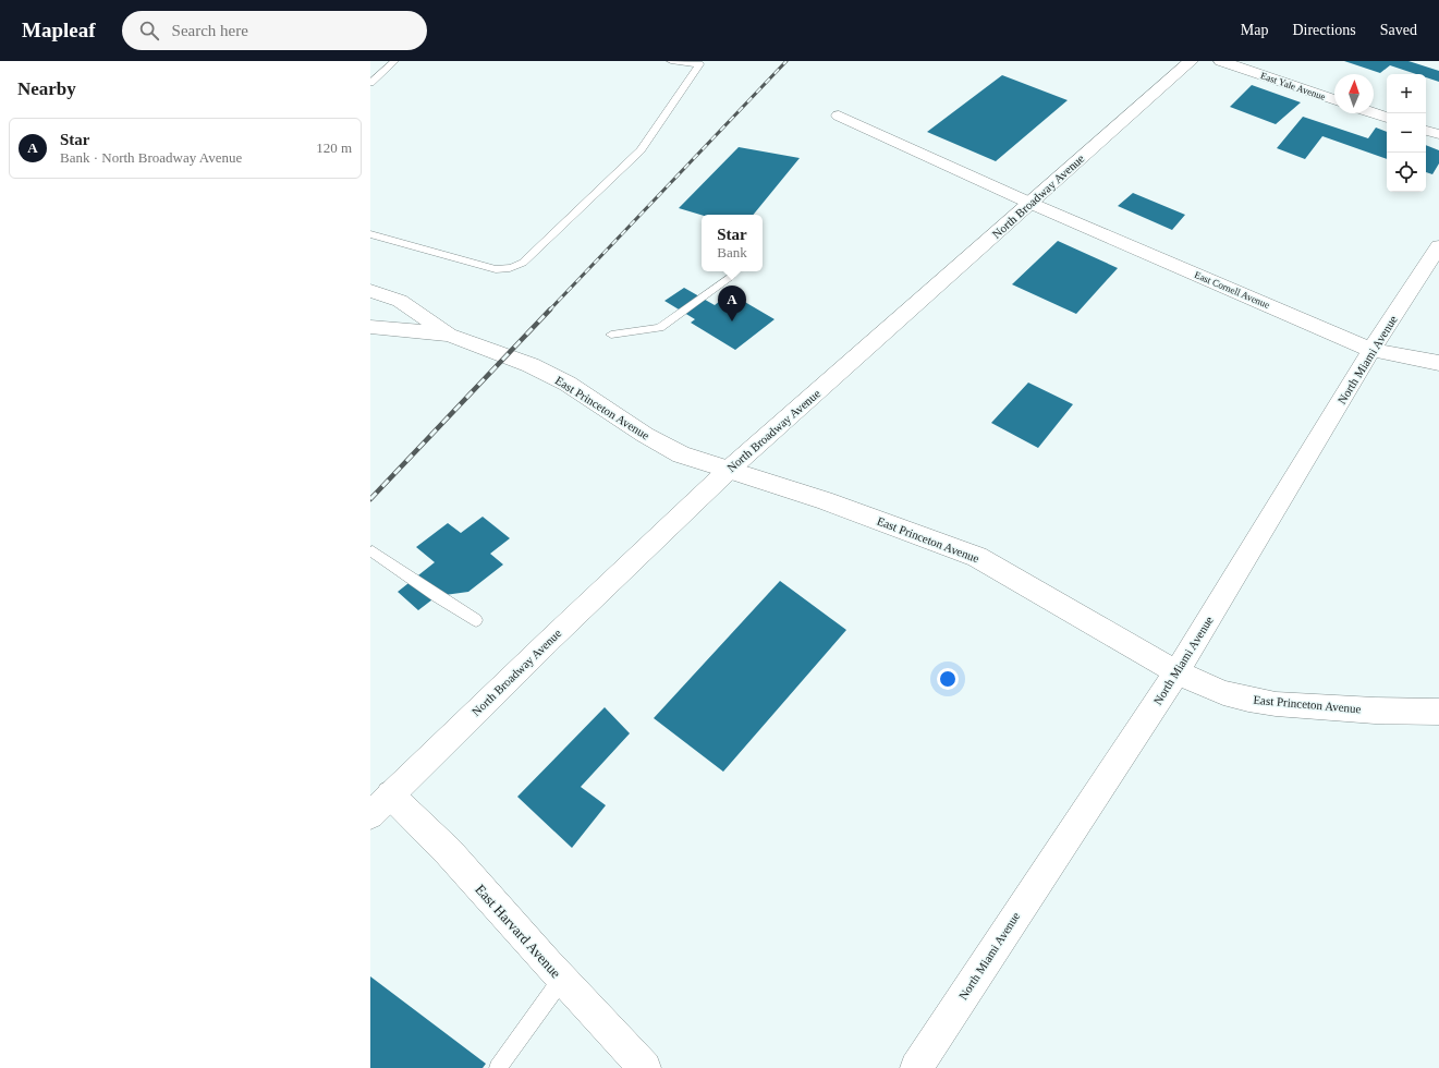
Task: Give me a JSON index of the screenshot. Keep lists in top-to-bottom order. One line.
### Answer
{"streets":{"street":["East Yale Avenue","North Broadway Avenue","East Cornell Avenue","North Miami Avenue","East Princeton Avenue","East Harvard Avenue"]},"crossings":[["North Broadway Avenue","East Cornell Avenue"],["North Broadway Avenue","East Princeton Avenue"],["North Broadway Avenue","East Harvard Avenue"],["East Cornell Avenue","North Miami Avenue"],["North Miami Avenue","East Princeton Avenue"]],"north":"top","page":{"header":"Mapleaf","search":"Search here","nav":["Map","Directions","Saved"],"heading":"Nearby","map_buttons":["+","−"],"list":[{"mark":"A","name":"Star","note":"Bank · North Broadway Avenue","value":"120 m"}],"popup":["Star","Bank"],"pins":"A"}}
